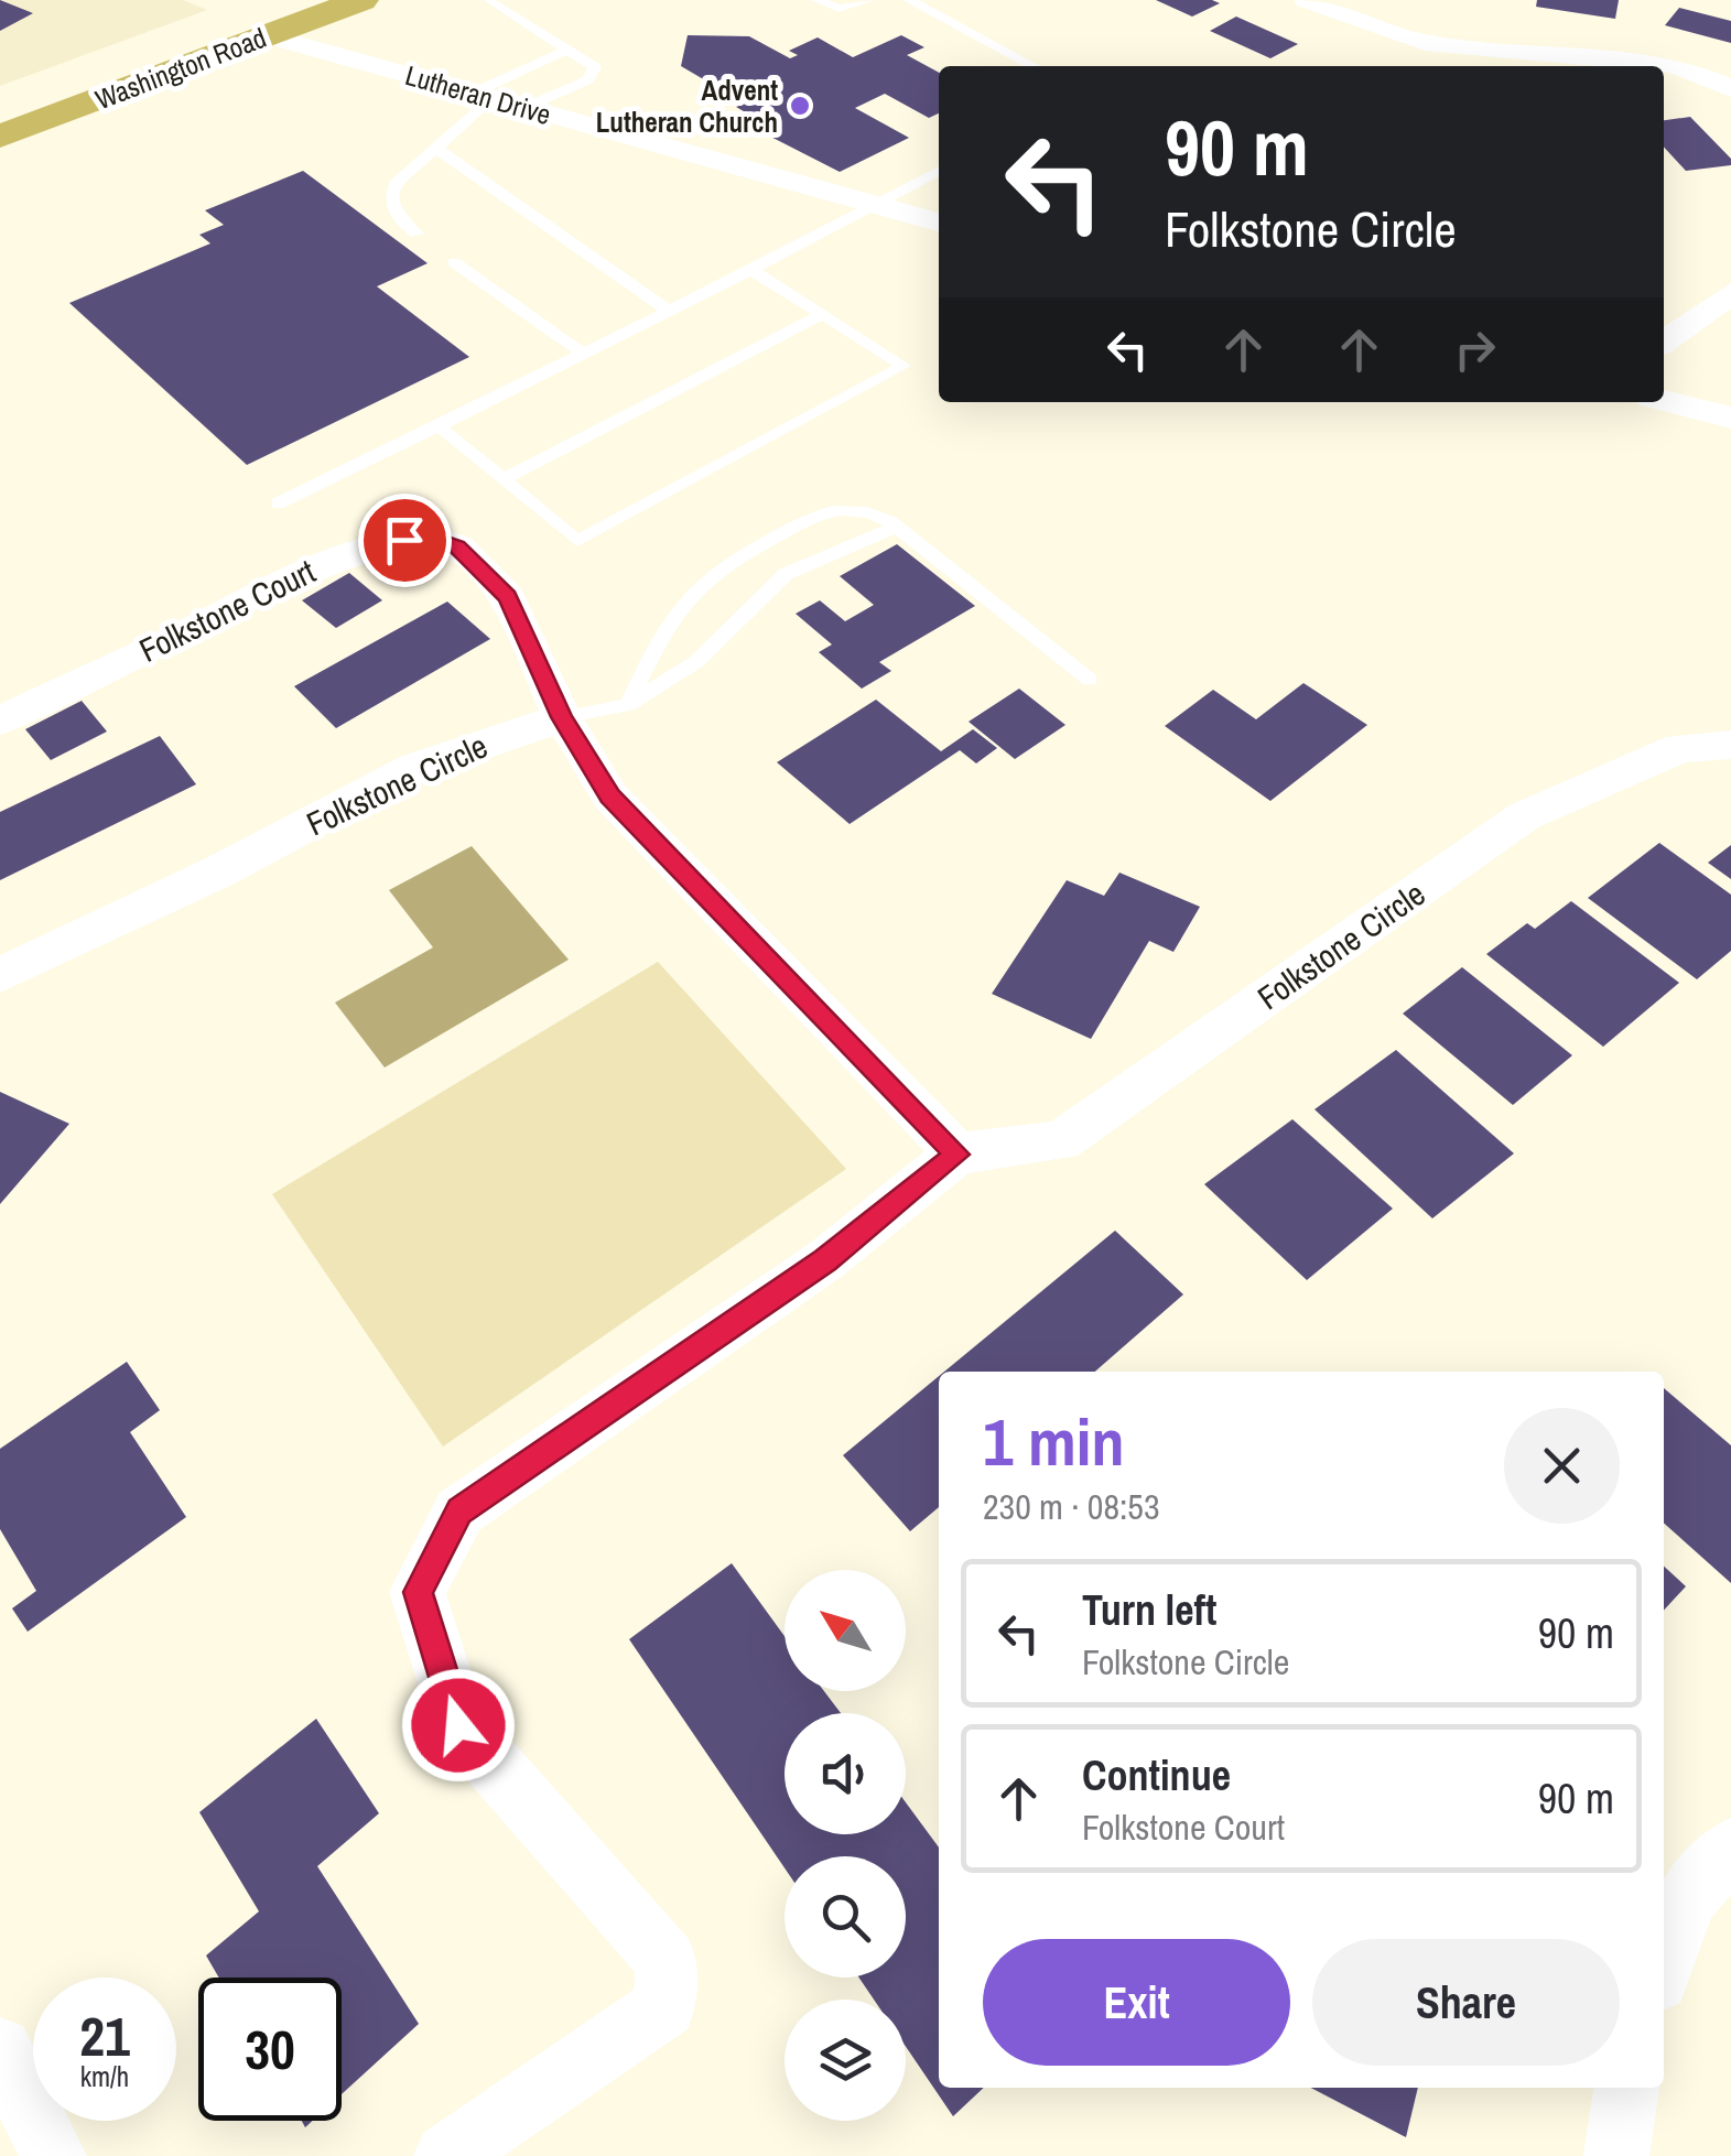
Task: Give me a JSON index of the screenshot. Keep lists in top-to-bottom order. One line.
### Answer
{"streets":{"main road":["Washington Road"],"street":["Lutheran Drive","Folkstone Court","Folkstone Circle"]},"crossings":[["Washington Road","Lutheran Drive"],["Folkstone Court","Folkstone Circle"]],"places":["Advent Lutheran Church"],"north":"top left","page":{"turn":["90 m","Folkstone Circle"],"heading":["1 min","230 m · 08:53"],"list":[{"name":"Turn left","note":"Folkstone Circle","value":"90 m"},{"name":"Continue","note":"Folkstone Court","value":"90 m"}],"buttons":["Exit","Share"],"speed":"21 km/h","limit":"30"}}
